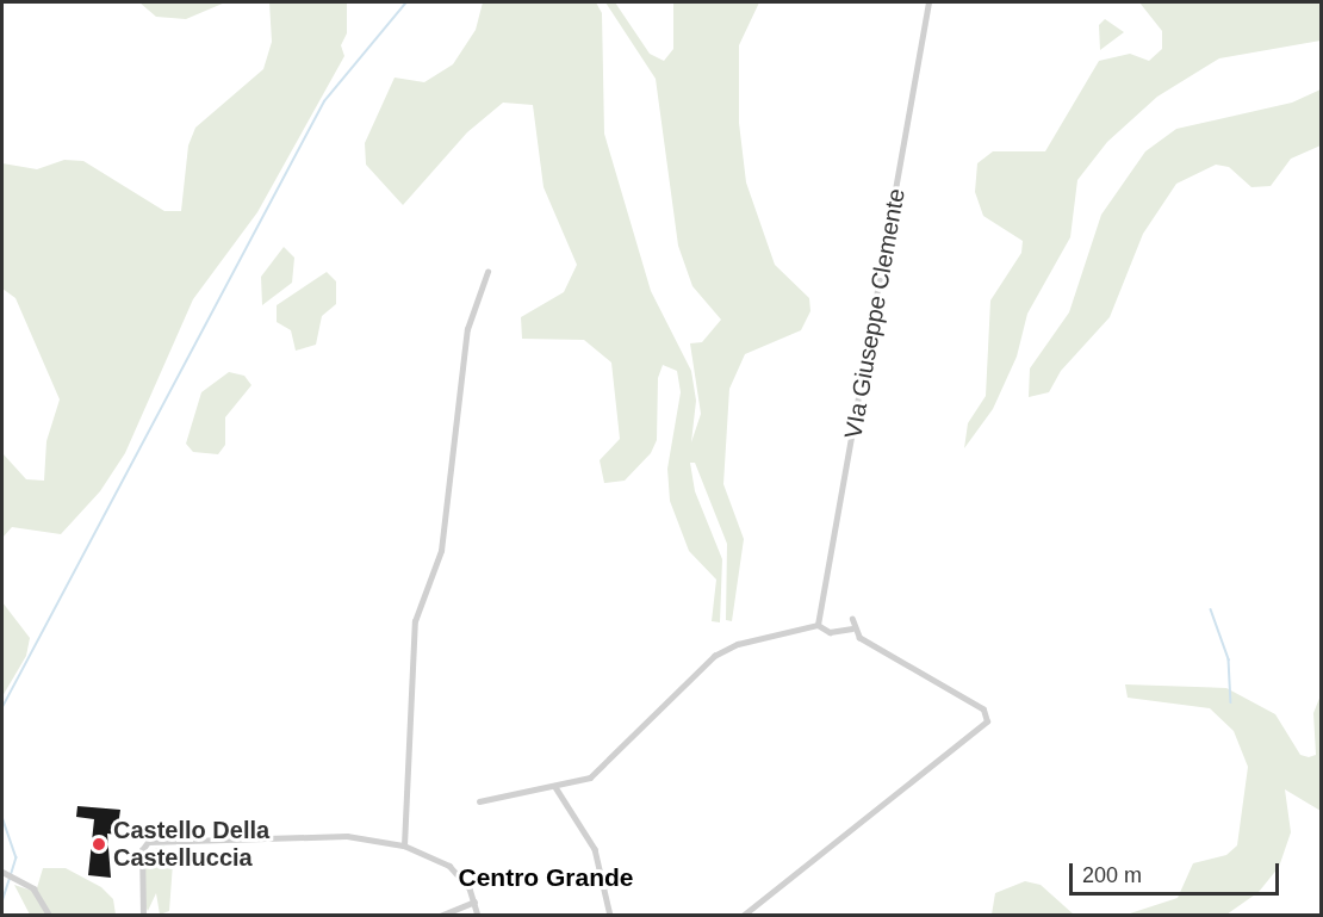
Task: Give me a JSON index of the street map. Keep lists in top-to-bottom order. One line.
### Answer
{"streets":{"street":["VIa Giuseppe Clemente"]},"districts":["Centro Grande"],"places":["Castello Della Castelluccia"],"scale_bar":"200 m"}
